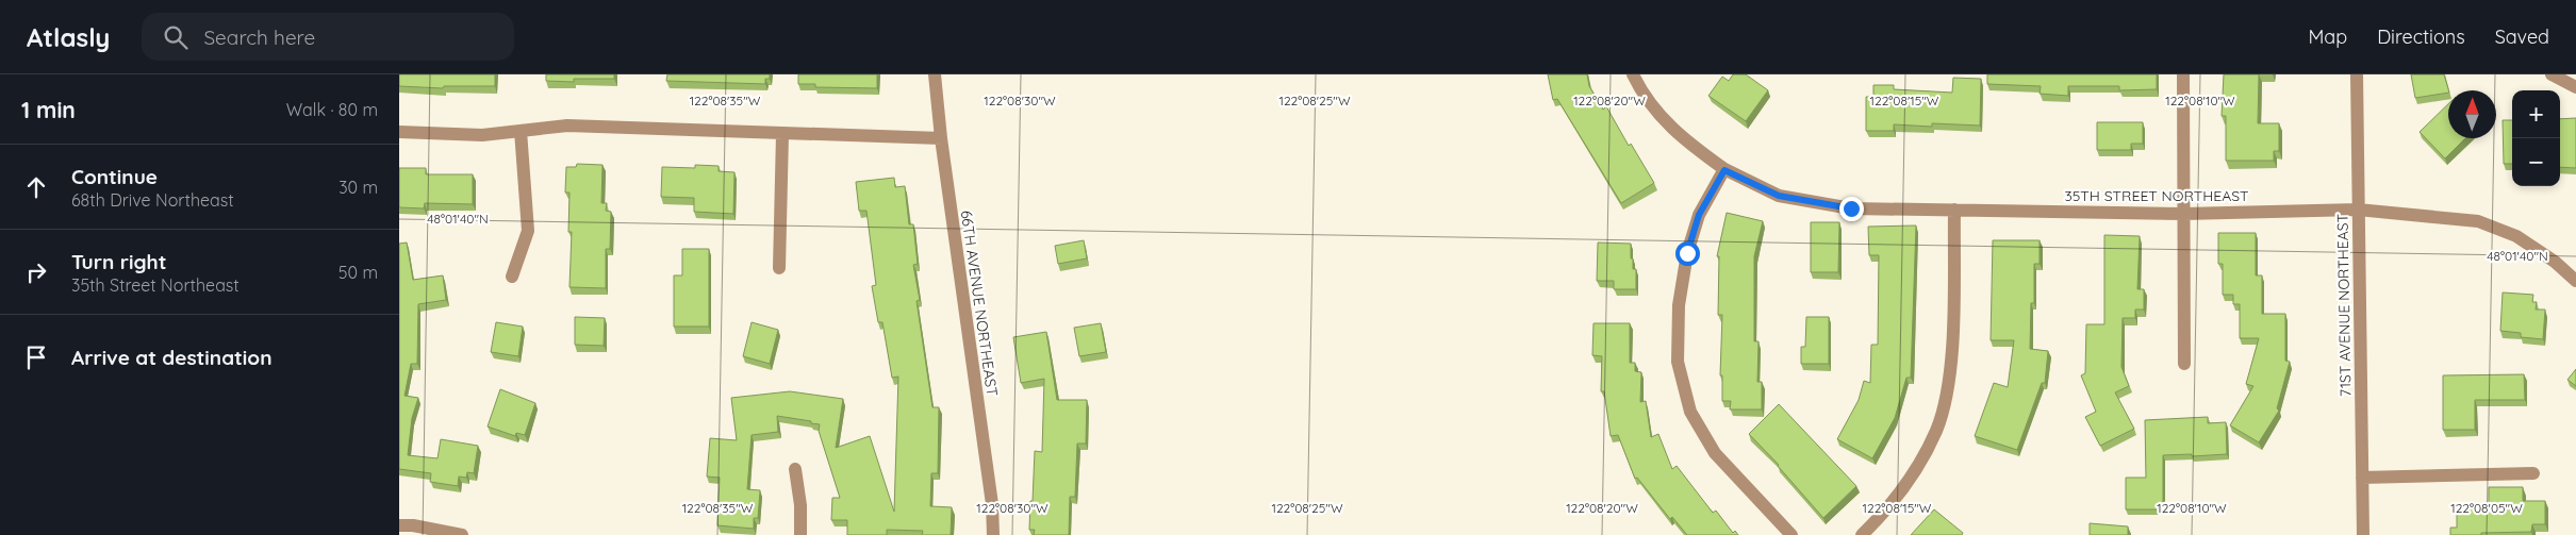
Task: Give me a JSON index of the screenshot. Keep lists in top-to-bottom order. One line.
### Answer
{"streets":{"street":["35TH STREET NORTHEAST","66TH AVENUE NORTHEAST","71ST AVENUE NORTHEAST"]},"crossings":[["35TH STREET NORTHEAST","71ST AVENUE NORTHEAST"]],"north":"top","page":{"header":"Atlasly","search":"Search here","nav":["Map","Directions","Saved"],"heading":["1 min","Walk · 80 m"],"map_buttons":["+","−"],"list":[["Continue","68th Drive Northeast","30 m"],["Turn right","35th Street Northeast","50 m"],"Arrive at destination"]},"coordinates":["122°08'35\"W","122°08'30\"W","122°08'25\"W","122°08'20\"W","122°08'15\"W","122°08'10\"W","48°01'40\"N","122°08'05\"W"]}
